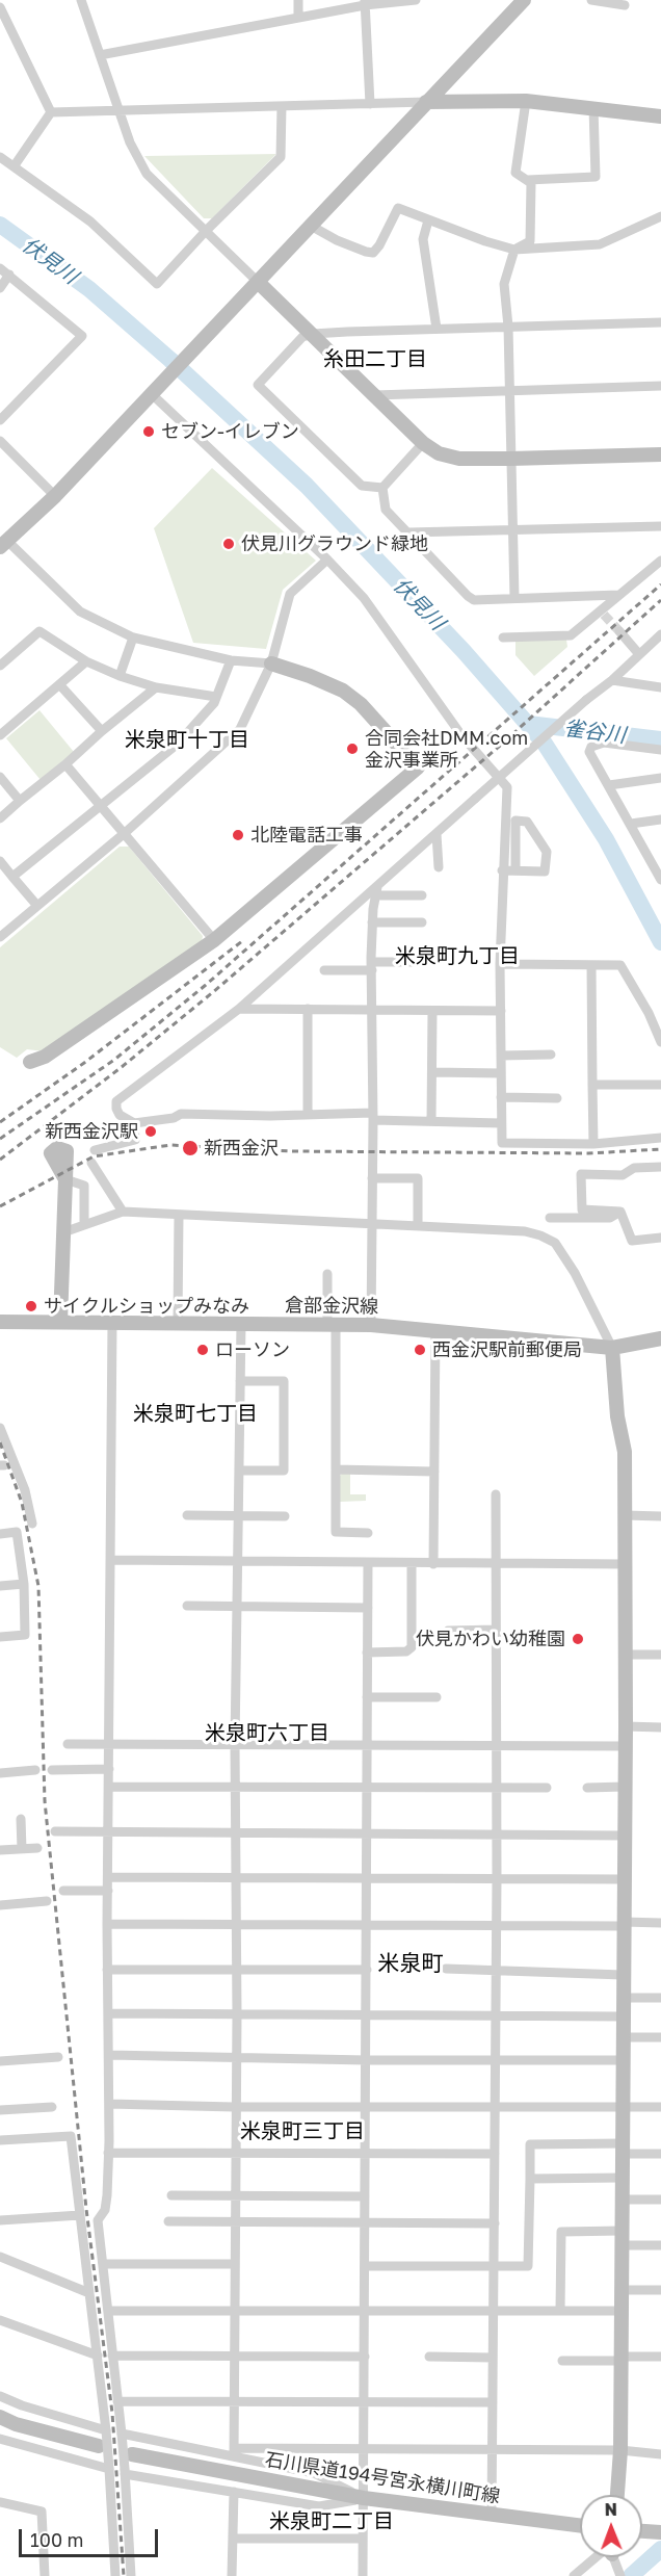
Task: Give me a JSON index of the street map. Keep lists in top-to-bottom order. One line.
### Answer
{"streets":{"street":["倉部金沢線","石川県道194号宮永横川町線"]},"districts":["糸田二丁目","米泉町十丁目","米泉町九丁目","米泉町七丁目","米泉町六丁目","米泉町","米泉町三丁目","米泉町二丁目"],"water":["伏見川","雀谷川"],"places":["セブン-イレブン","伏見川グラウンド緑地","合同会社DMM.com 金沢事業所","北陸電話工事","新西金沢駅","新西金沢","サイクルショップみなみ","ローソン","西金沢駅前郵便局","伏見かわい幼稚園"],"scale_bar":"100 m","north":"top"}
